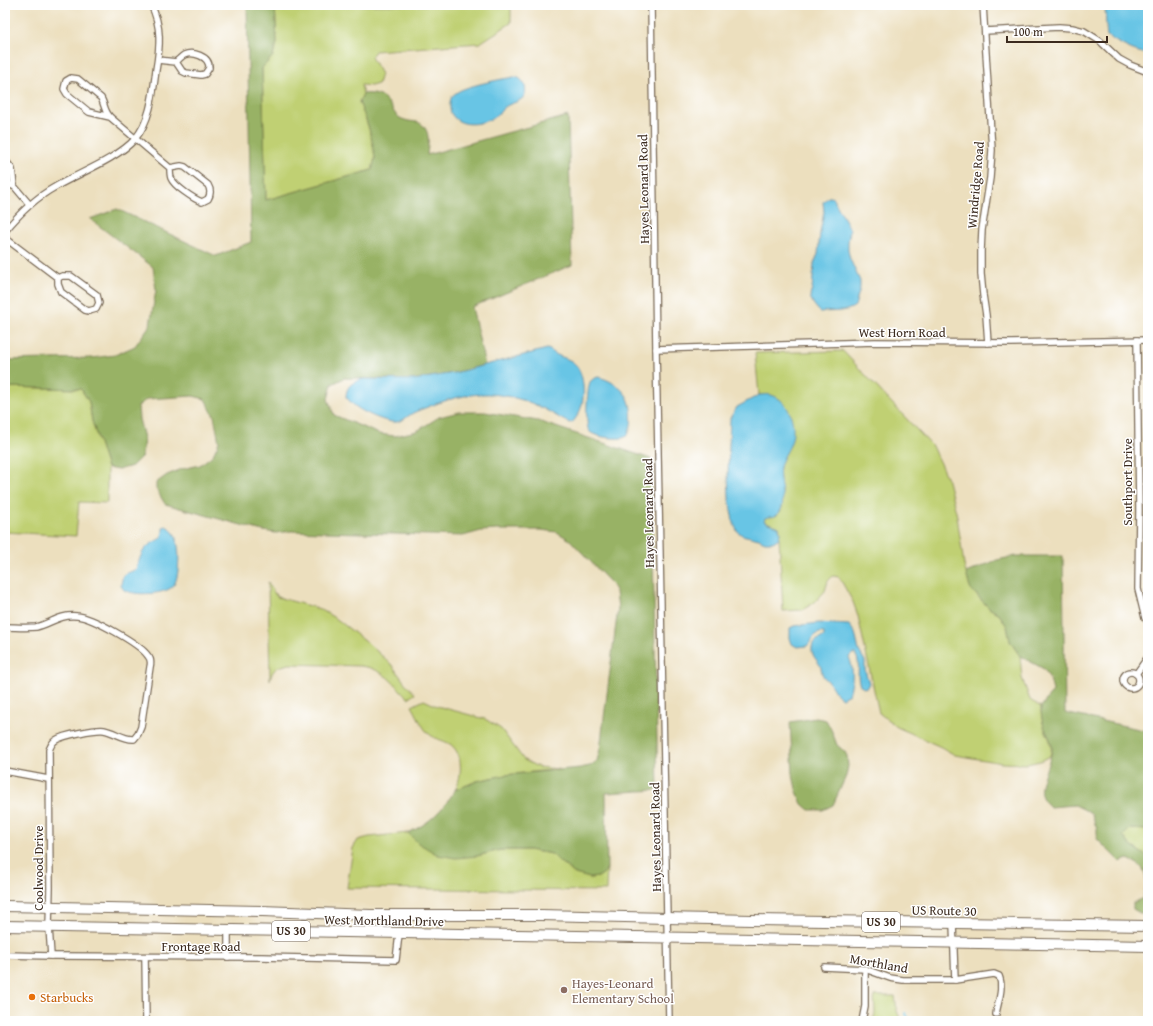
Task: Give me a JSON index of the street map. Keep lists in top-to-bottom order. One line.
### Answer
{"streets":{"highway":["US Route 30","West Morthland Drive","US 30"],"street":["Windridge Road","Hayes Leonard Road","West Horn Road","Southport Drive","Coolwood Drive","Frontage Road","Morthland"]},"crossings":[["Windridge Road","West Horn Road"],["Hayes Leonard Road","West Horn Road"],["Hayes Leonard Road","US Route 30"],["Hayes Leonard Road","West Morthland Drive"],["Hayes Leonard Road","US 30"],["West Horn Road","Southport Drive"],["Coolwood Drive","West Morthland Drive"],["Coolwood Drive","Frontage Road"],["US Route 30","West Morthland Drive"],["West Morthland Drive","US 30"],["West Morthland Drive","Frontage Road"]],"places":["Hayes-Leonard Elementary School","Starbucks"],"scale_bar":"100 m"}
